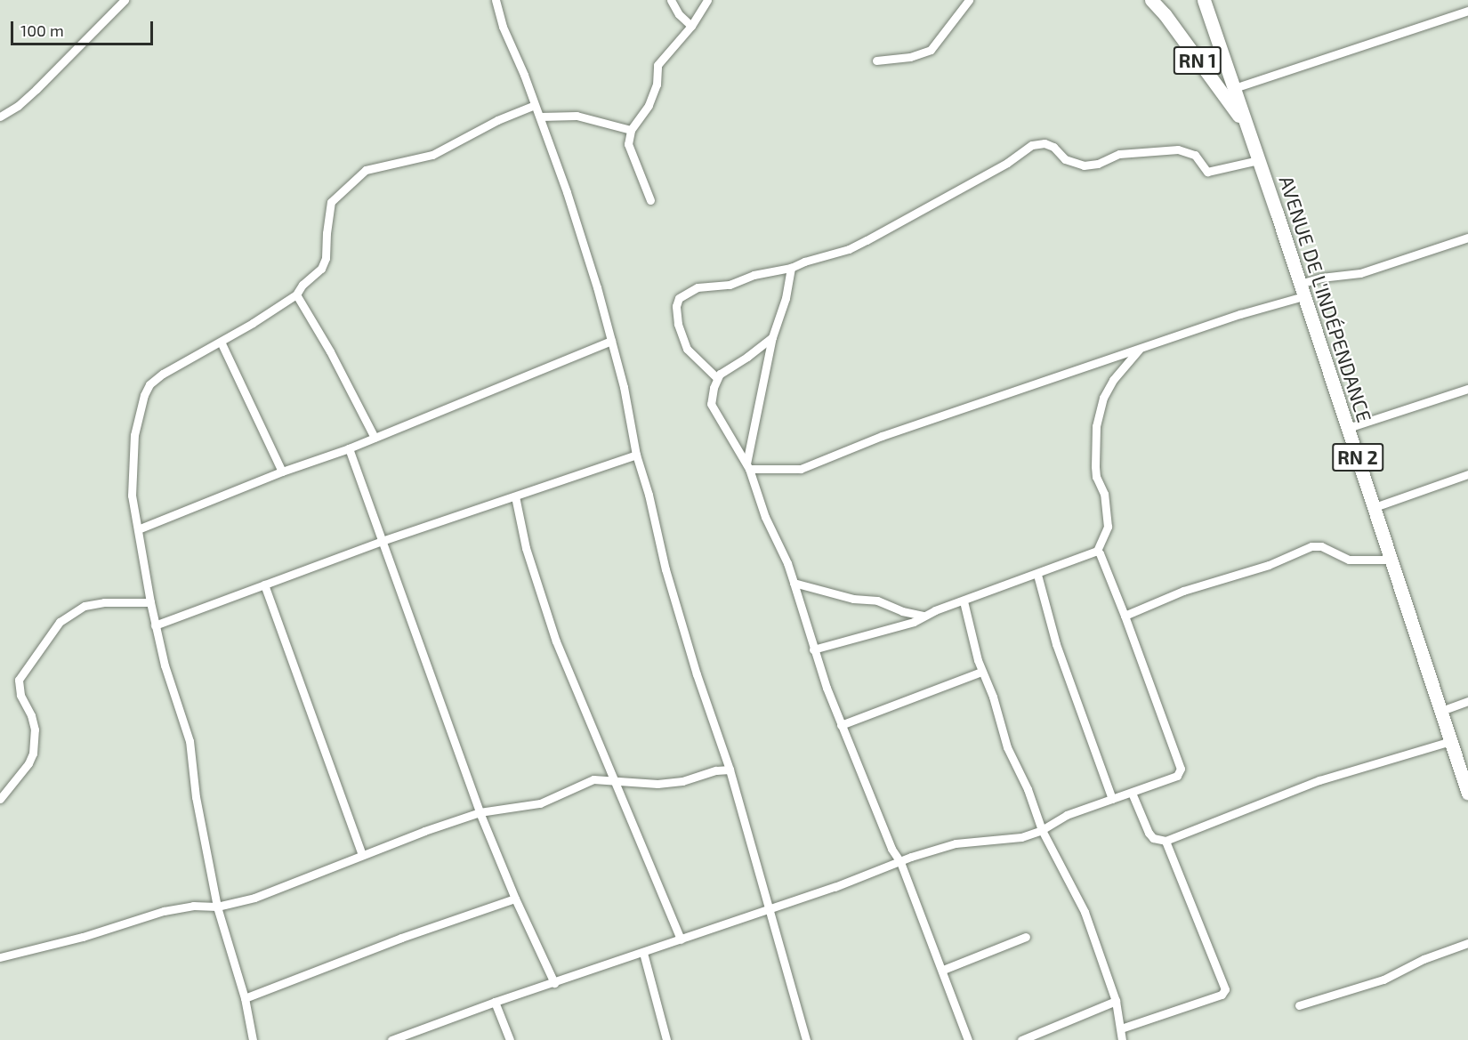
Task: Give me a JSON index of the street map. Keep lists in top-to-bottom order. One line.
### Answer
{"streets":{"main road":["RN 1","AVENUE DE L'INDÉPENDANCE","RN 2"]},"crossings":[["RN 1","AVENUE DE L'INDÉPENDANCE"],["RN 1","RN 2"],["AVENUE DE L'INDÉPENDANCE","RN 2"]],"scale_bar":"100 m"}
